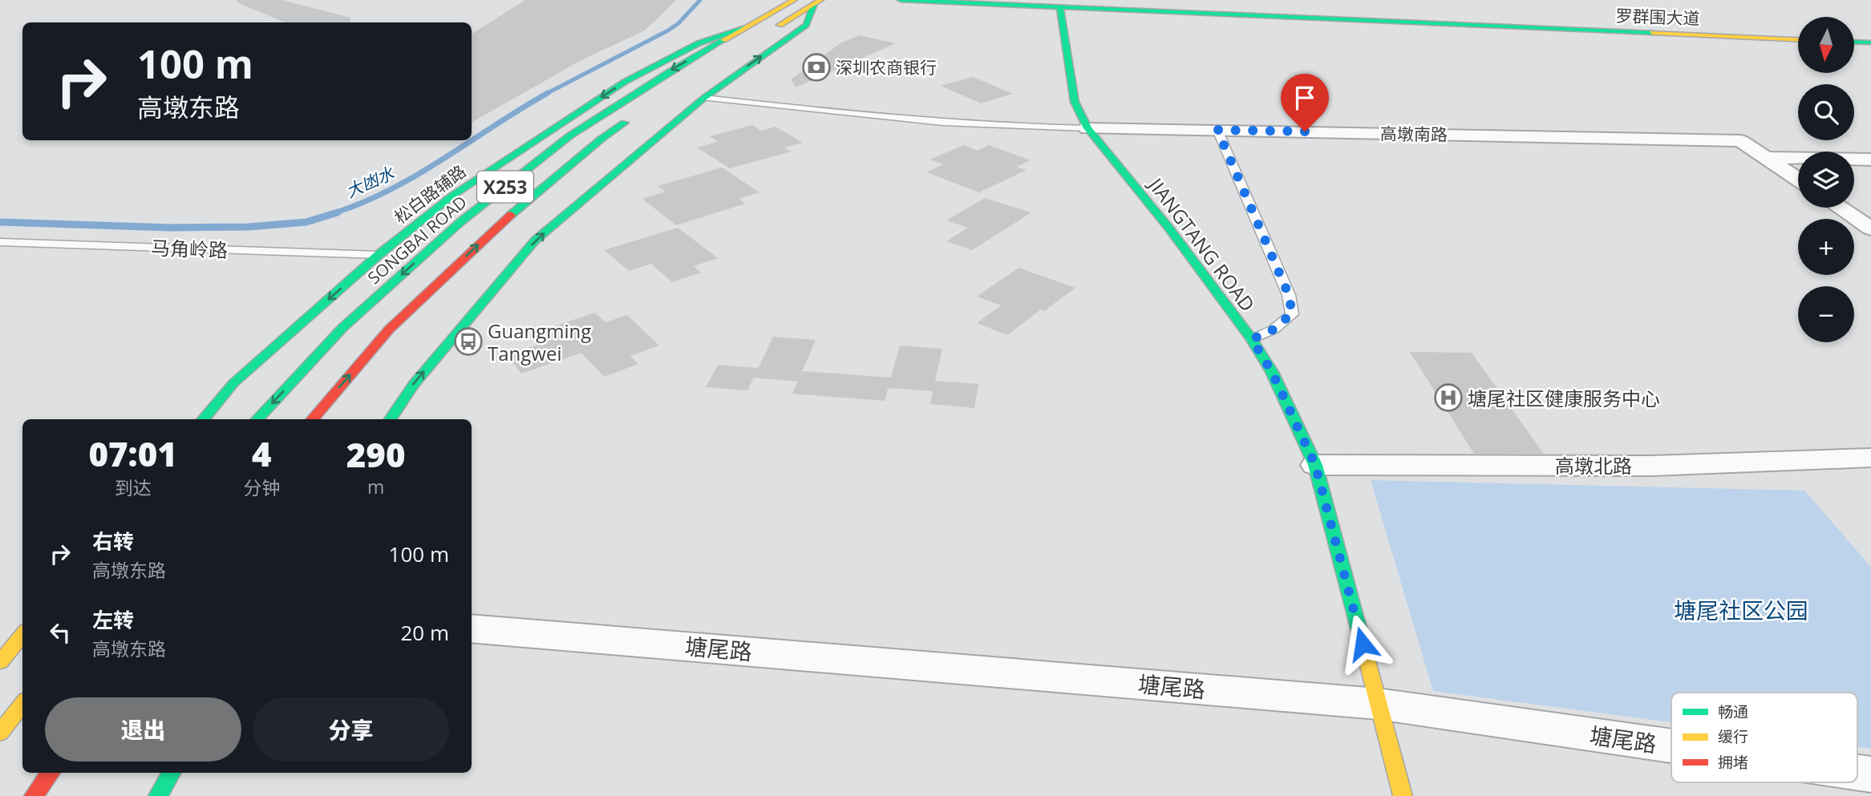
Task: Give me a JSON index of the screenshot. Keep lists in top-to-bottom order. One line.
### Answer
{"streets":{"main road":["罗群围大道","X253","松白路辅路","SONGBAI ROAD","JIANGTANG ROAD"],"street":["高墩南路","高墩北路","塘尾路"],"lane":["马角岭路"]},"crossings":[["罗群围大道","JIANGTANG ROAD"],["高墩南路","JIANGTANG ROAD"],["松白路辅路","SONGBAI ROAD"],["松白路辅路","马角岭路"],["JIANGTANG ROAD","高墩北路"],["JIANGTANG ROAD","塘尾路"]],"water":["大凼水"],"parks":["塘尾社区公园"],"places":{"bank":["深圳农商银行"],"bus stop":["Guangming Tangwei"],"hospital":["塘尾社区健康服务中心"]},"legend":["畅通","缓行","拥堵"],"north":"bottom","page":{"map_buttons":["+","−"],"turn":["100 m","高墩东路"],"eta":["07:01","到达","4","分钟","290","m"],"list":[{"name":"右转","note":"高墩东路","value":"100 m"},{"name":"左转","note":"高墩东路","value":"20 m"}],"buttons":["退出","分享"]}}
